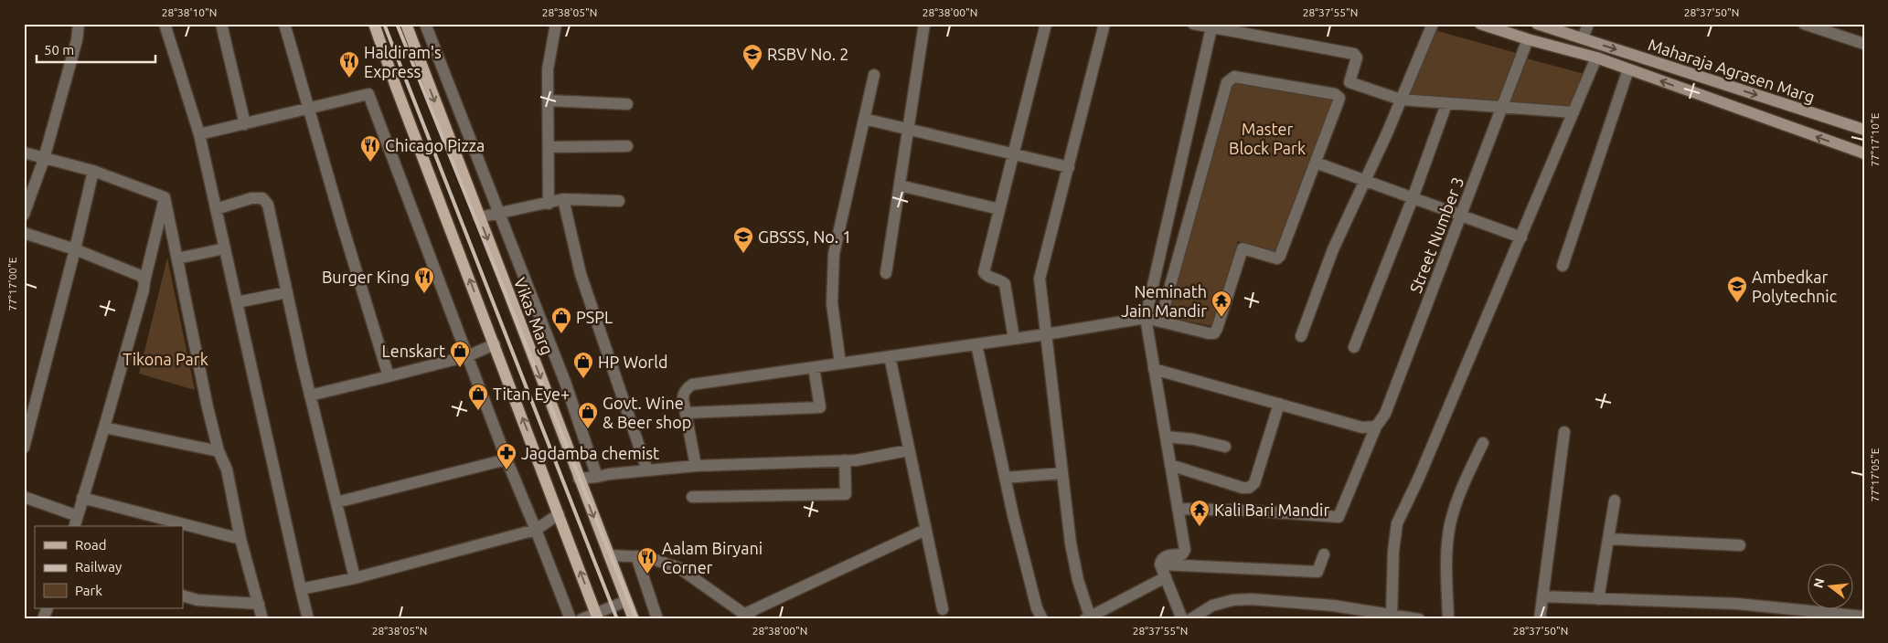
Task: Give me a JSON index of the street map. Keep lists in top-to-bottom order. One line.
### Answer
{"streets":{"main road":["Maharaja Agrasen Marg","Vikas Marg"],"street":["Street Number 3"]},"crossings":[["Maharaja Agrasen Marg","Street Number 3"]],"parks":["Master Block Park","Tikona Park"],"places":{"school or university":["RSBV No. 2","GBSSS, No. 1","Ambedkar Polytechnic"],"restaurant":["Haldiram's Express","Chicago Pizza","Burger King","Aalam Biryani Corner"],"temple":["Neminath Jain Mandir","Kali Bari Mandir"],"shop":["PSPL","Lenskart","HP World","Titan Eye+","Govt. Wine & Beer shop"],"pharmacy":["Jagdamba chemist"]},"legend":["Road","Railway","Park"],"scale_bar":"50 m","north":"left","coordinates":["28°38'10\"N","28°38'05\"N","28°38'00\"N","28°37'55\"N","28°37'50\"N","77°17'10\"E","77°17'00\"E","77°17'05\"E"]}
